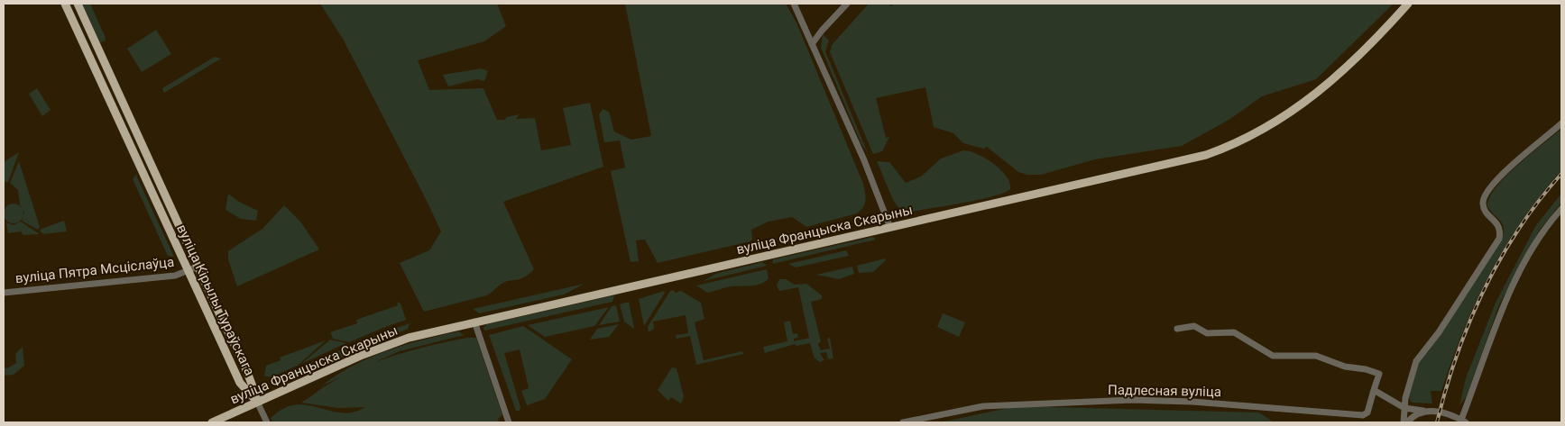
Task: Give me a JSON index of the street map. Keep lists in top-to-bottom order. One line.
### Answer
{"streets":{"main road":["вуліца Францыска Скарыны","вуліца Кірылы Тураўскага"],"street":["вуліца Пятра Мсціслаўца","Падлесная вуліца"]},"crossings":[["вуліца Францыска Скарыны","вуліца Кірылы Тураўскага"],["вуліца Пятра Мсціслаўца","вуліца Кірылы Тураўскага"]]}
